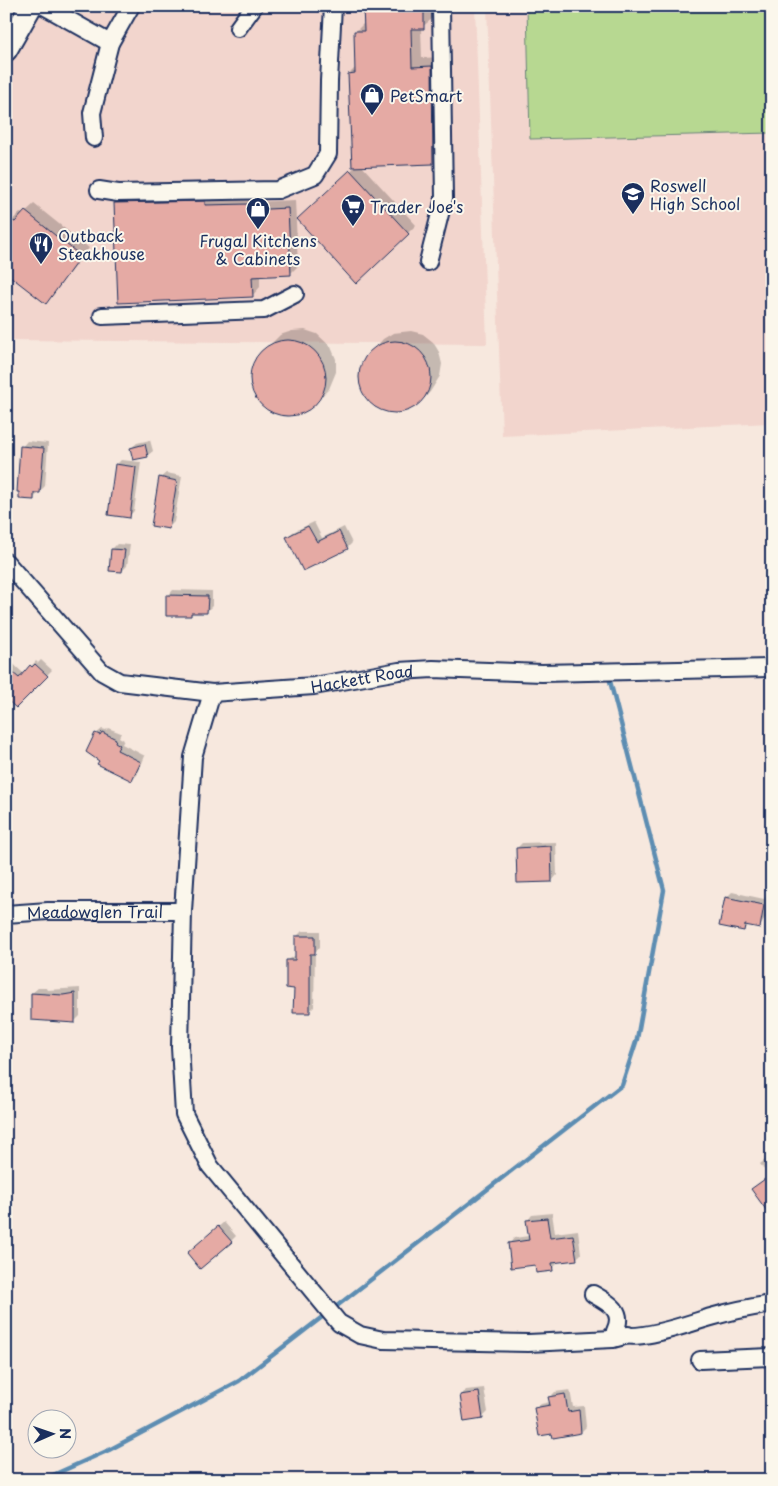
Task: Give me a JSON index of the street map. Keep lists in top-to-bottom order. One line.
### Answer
{"streets":{"street":["Hackett Road","Meadowglen Trail"]},"places":{"shop":["PetSmart","Frugal Kitchens & Cabinets"],"school or university":["Roswell High School"],"supermarket":["Trader Joe's"],"restaurant":["Outback Steakhouse"]},"north":"right"}
